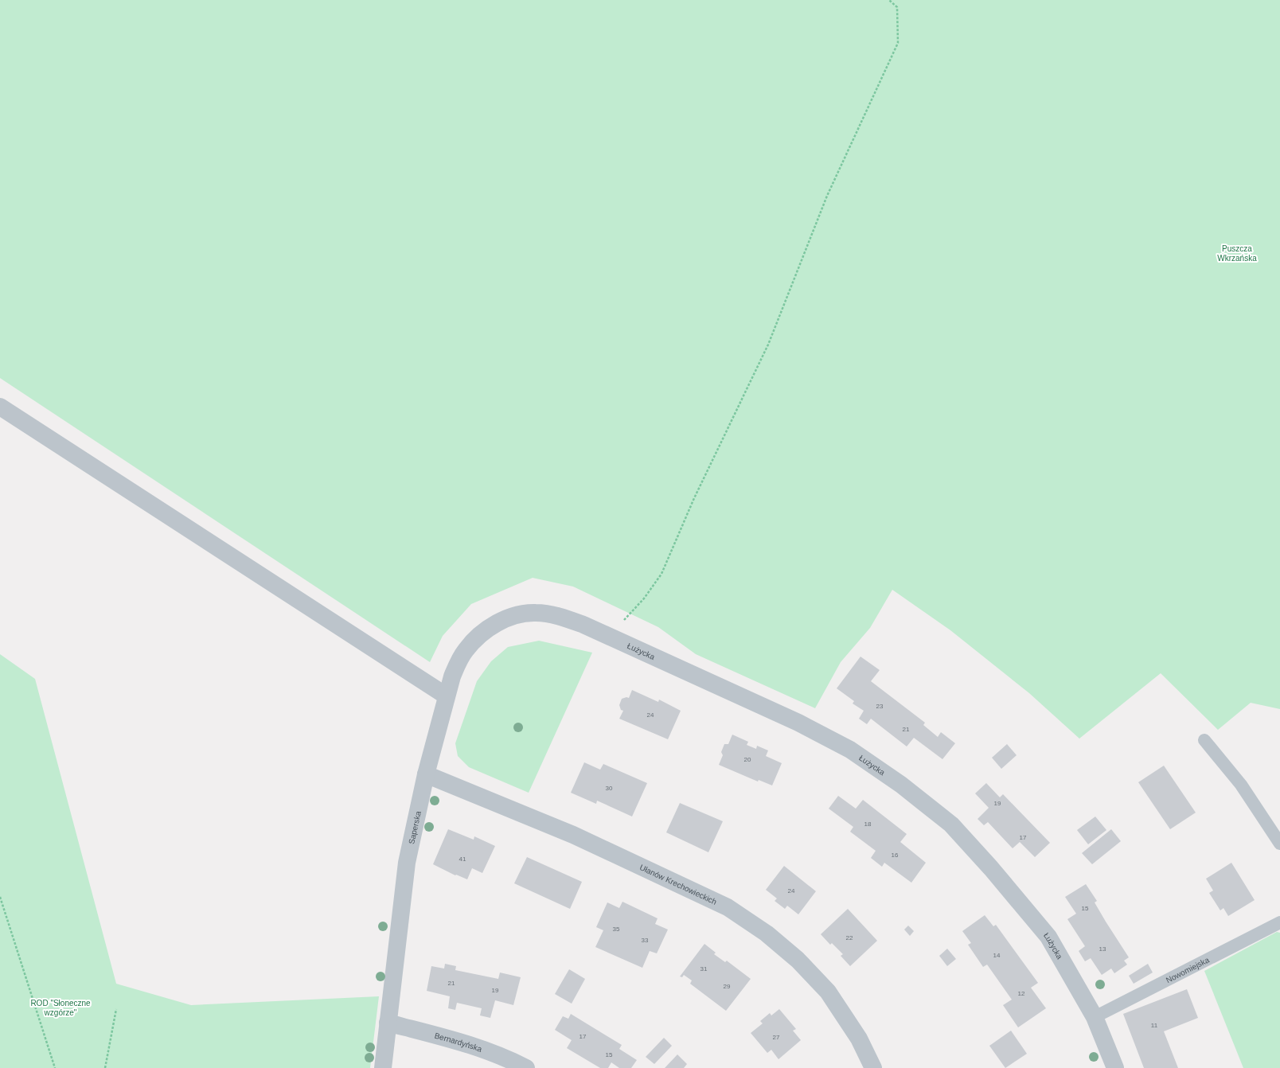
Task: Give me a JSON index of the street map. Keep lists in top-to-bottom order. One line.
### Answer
{"streets":{"street":["Łużycka","Saperska","Ułanów Krechowieckich","Bernardyńska"],"lane":["Nowomiejska"]},"crossings":[["Łużycka","Saperska"],["Łużycka","Nowomiejska"],["Saperska","Ułanów Krechowieckich"],["Saperska","Bernardyńska"]],"parks":["Puszcza Wkrzańska","ROD \"Słoneczne wzgórze\""],"house_numbers":["23","24","21","20","30","19","18","17","16","41","24","15","35","22","33","13","14","31","21","29","19","12","11","17","27","15"]}
